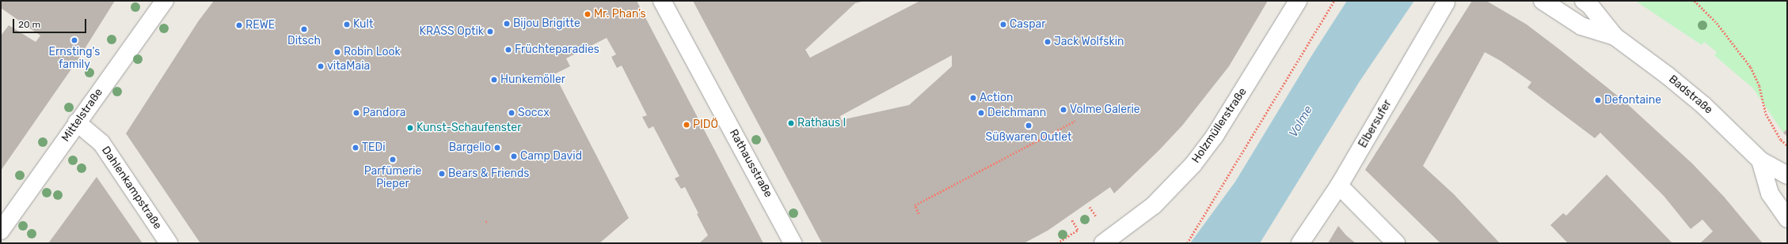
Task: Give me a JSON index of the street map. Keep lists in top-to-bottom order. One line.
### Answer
{"streets":{"street":["Badstraße","Mittelstraße","Elbersufer","Holzmüllerstraße","Rathausstraße","Dahlenkampstraße"]},"crossings":[["Mittelstraße","Dahlenkampstraße"]],"water":["Volme"],"places":["Mr. Phan’s","Bijou Brigitte","Kult","Caspar","REWE","Ditsch","KRASS Optik","Ernsting's family","Jack Wolfskin","Früchteparadies","Robin Look","vitaMaia","Hunkemöller","Action","Defontaine","Volme Galerie","Pandora","Soccx","Deichmann","Rathaus I","PIDÖ","Süßwaren Outlet","Kunst-Schaufenster","TEDi","Bargello","Camp David","Parfümerie Pieper","Bears & Friends"],"scale_bar":"20 m"}
